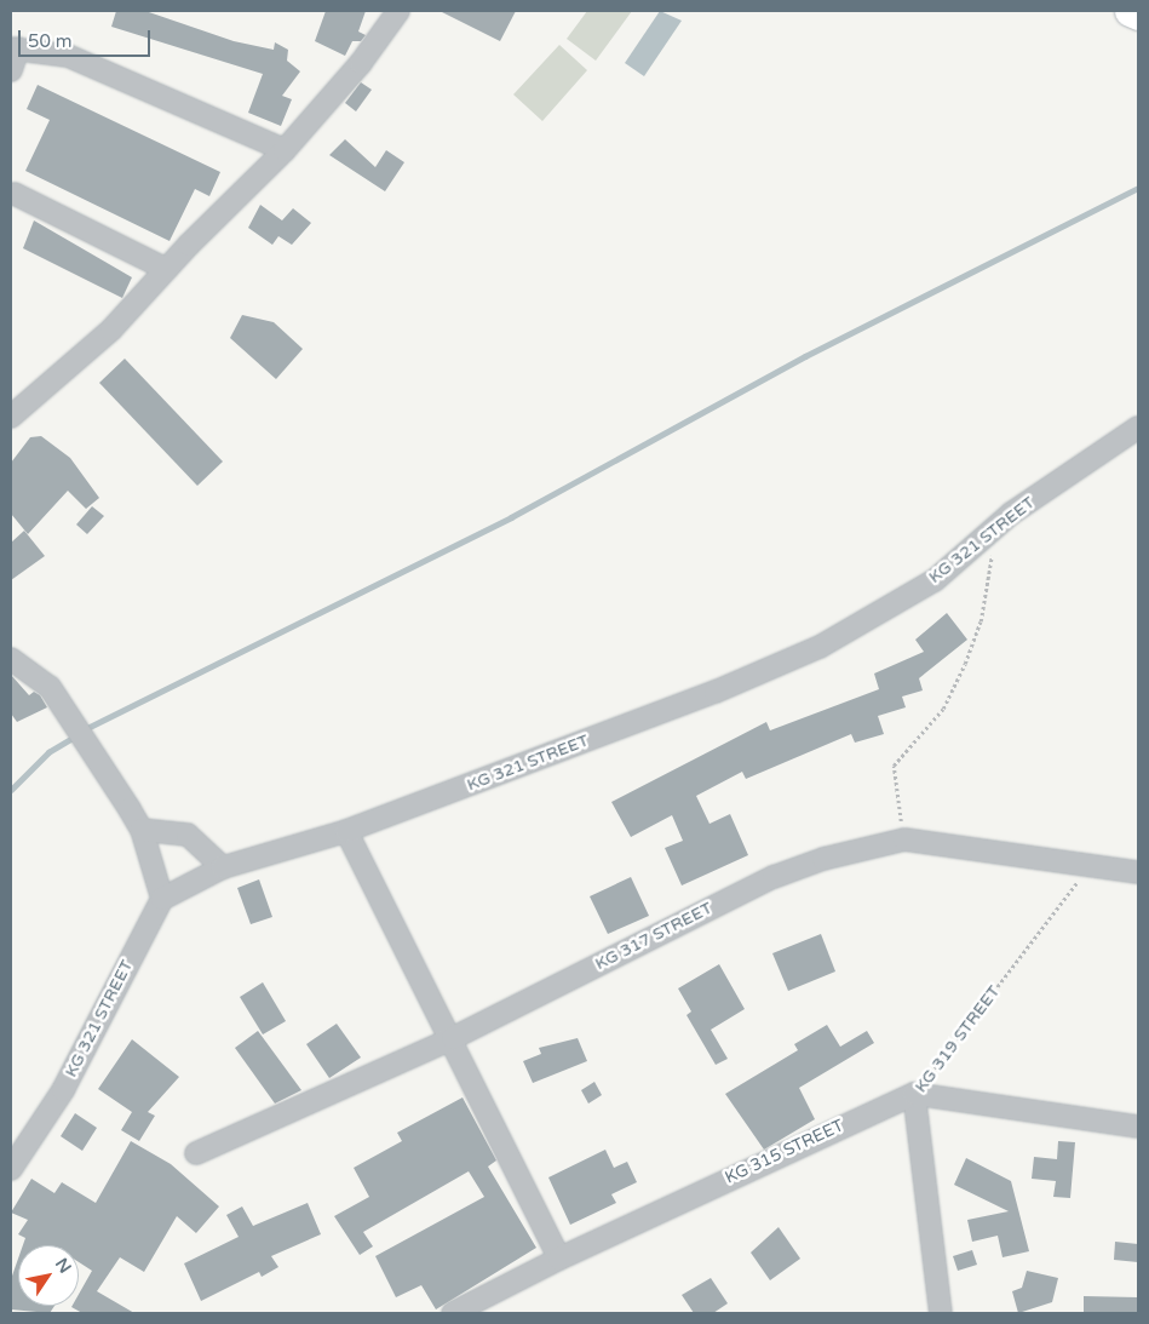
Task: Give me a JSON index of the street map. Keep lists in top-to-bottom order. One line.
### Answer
{"streets":{"street":["KG 321 STREET","KG 317 STREET","KG 319 STREET","KG 315 STREET"]},"crossings":[["KG 317 STREET","KG 319 STREET"],["KG 319 STREET","KG 315 STREET"]],"scale_bar":"50 m","north":"top right"}
